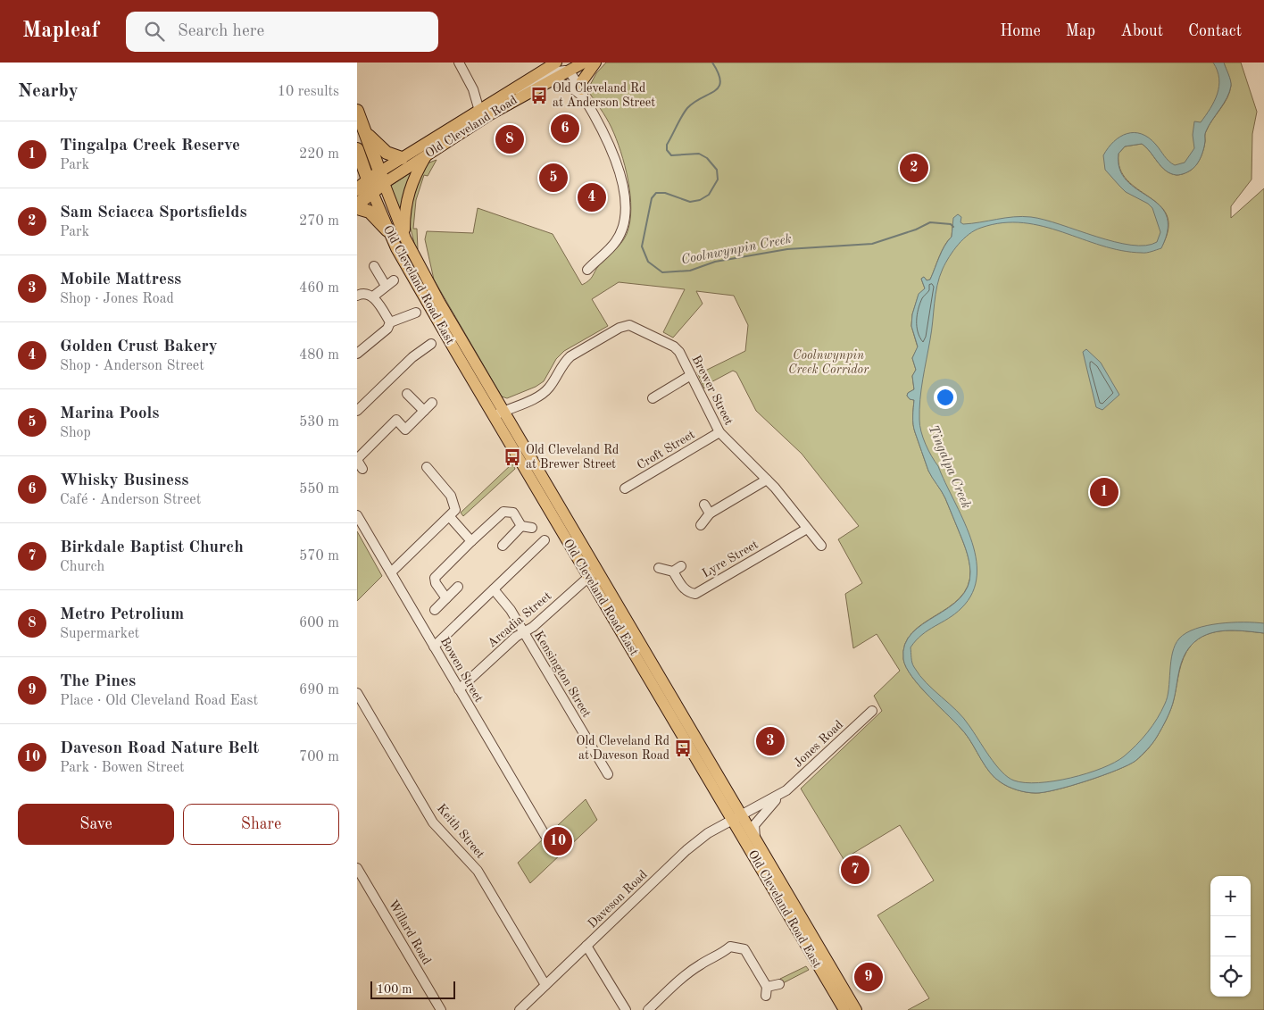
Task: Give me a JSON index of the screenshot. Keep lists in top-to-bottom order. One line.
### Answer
{"streets":{"highway":["Old Cleveland Road","Old Cleveland Road East"],"street":["Brewer Street","Croft Street","Lyre Street","Arcadia Street","Bowen Street","Kensington Street","Jones Road","Keith Street","Daveson Road","Willard Road"]},"crossings":[["Old Cleveland Road","Old Cleveland Road East"],["Old Cleveland Road East","Brewer Street"],["Old Cleveland Road East","Arcadia Street"],["Old Cleveland Road East","Jones Road"],["Old Cleveland Road East","Daveson Road"],["Brewer Street","Croft Street"],["Brewer Street","Lyre Street"],["Arcadia Street","Bowen Street"],["Arcadia Street","Kensington Street"],["Jones Road","Daveson Road"],["Keith Street","Daveson Road"]],"water":["Coolnwynpin Creek","Tingalpa Creek"],"parks":["Coolnwynpin Creek Corridor"],"places":{"bus stop":["Old Cleveland Rd at Anderson Street","Old Cleveland Rd at Brewer Street","Old Cleveland Rd at Daveson Road"]},"scale_bar":"100 m","page":{"header":"Mapleaf","search":"Search here","nav":["Home","Map","About","Contact"],"heading":["Nearby","10 results"],"pins":["6","8","2","5","4","1","3","10","7","9"],"list":[{"mark":"1","name":"Tingalpa Creek Reserve","note":"Park","value":"220 m"},{"mark":"2","name":"Sam Sciacca Sportsfields","note":"Park","value":"270 m"},{"mark":"3","name":"Mobile Mattress","note":"Shop · Jones Road","value":"460 m"},{"mark":"4","name":"Golden Crust Bakery","note":"Shop · Anderson Street","value":"480 m"},{"mark":"5","name":"Marina Pools","note":"Shop","value":"530 m"},{"mark":"6","name":"Whisky Business","note":"Café · Anderson Street","value":"550 m"},{"mark":"7","name":"Birkdale Baptist Church","note":"Church","value":"570 m"},{"mark":"8","name":"Metro Petrolium","note":"Supermarket","value":"600 m"},{"mark":"9","name":"The Pines","note":"Place · Old Cleveland Road East","value":"690 m"},{"mark":"10","name":"Daveson Road Nature Belt","note":"Park · Bowen Street","value":"700 m"}],"buttons":["Save","Share"],"map_buttons":["+","−"],"scale":"100 m"}}
